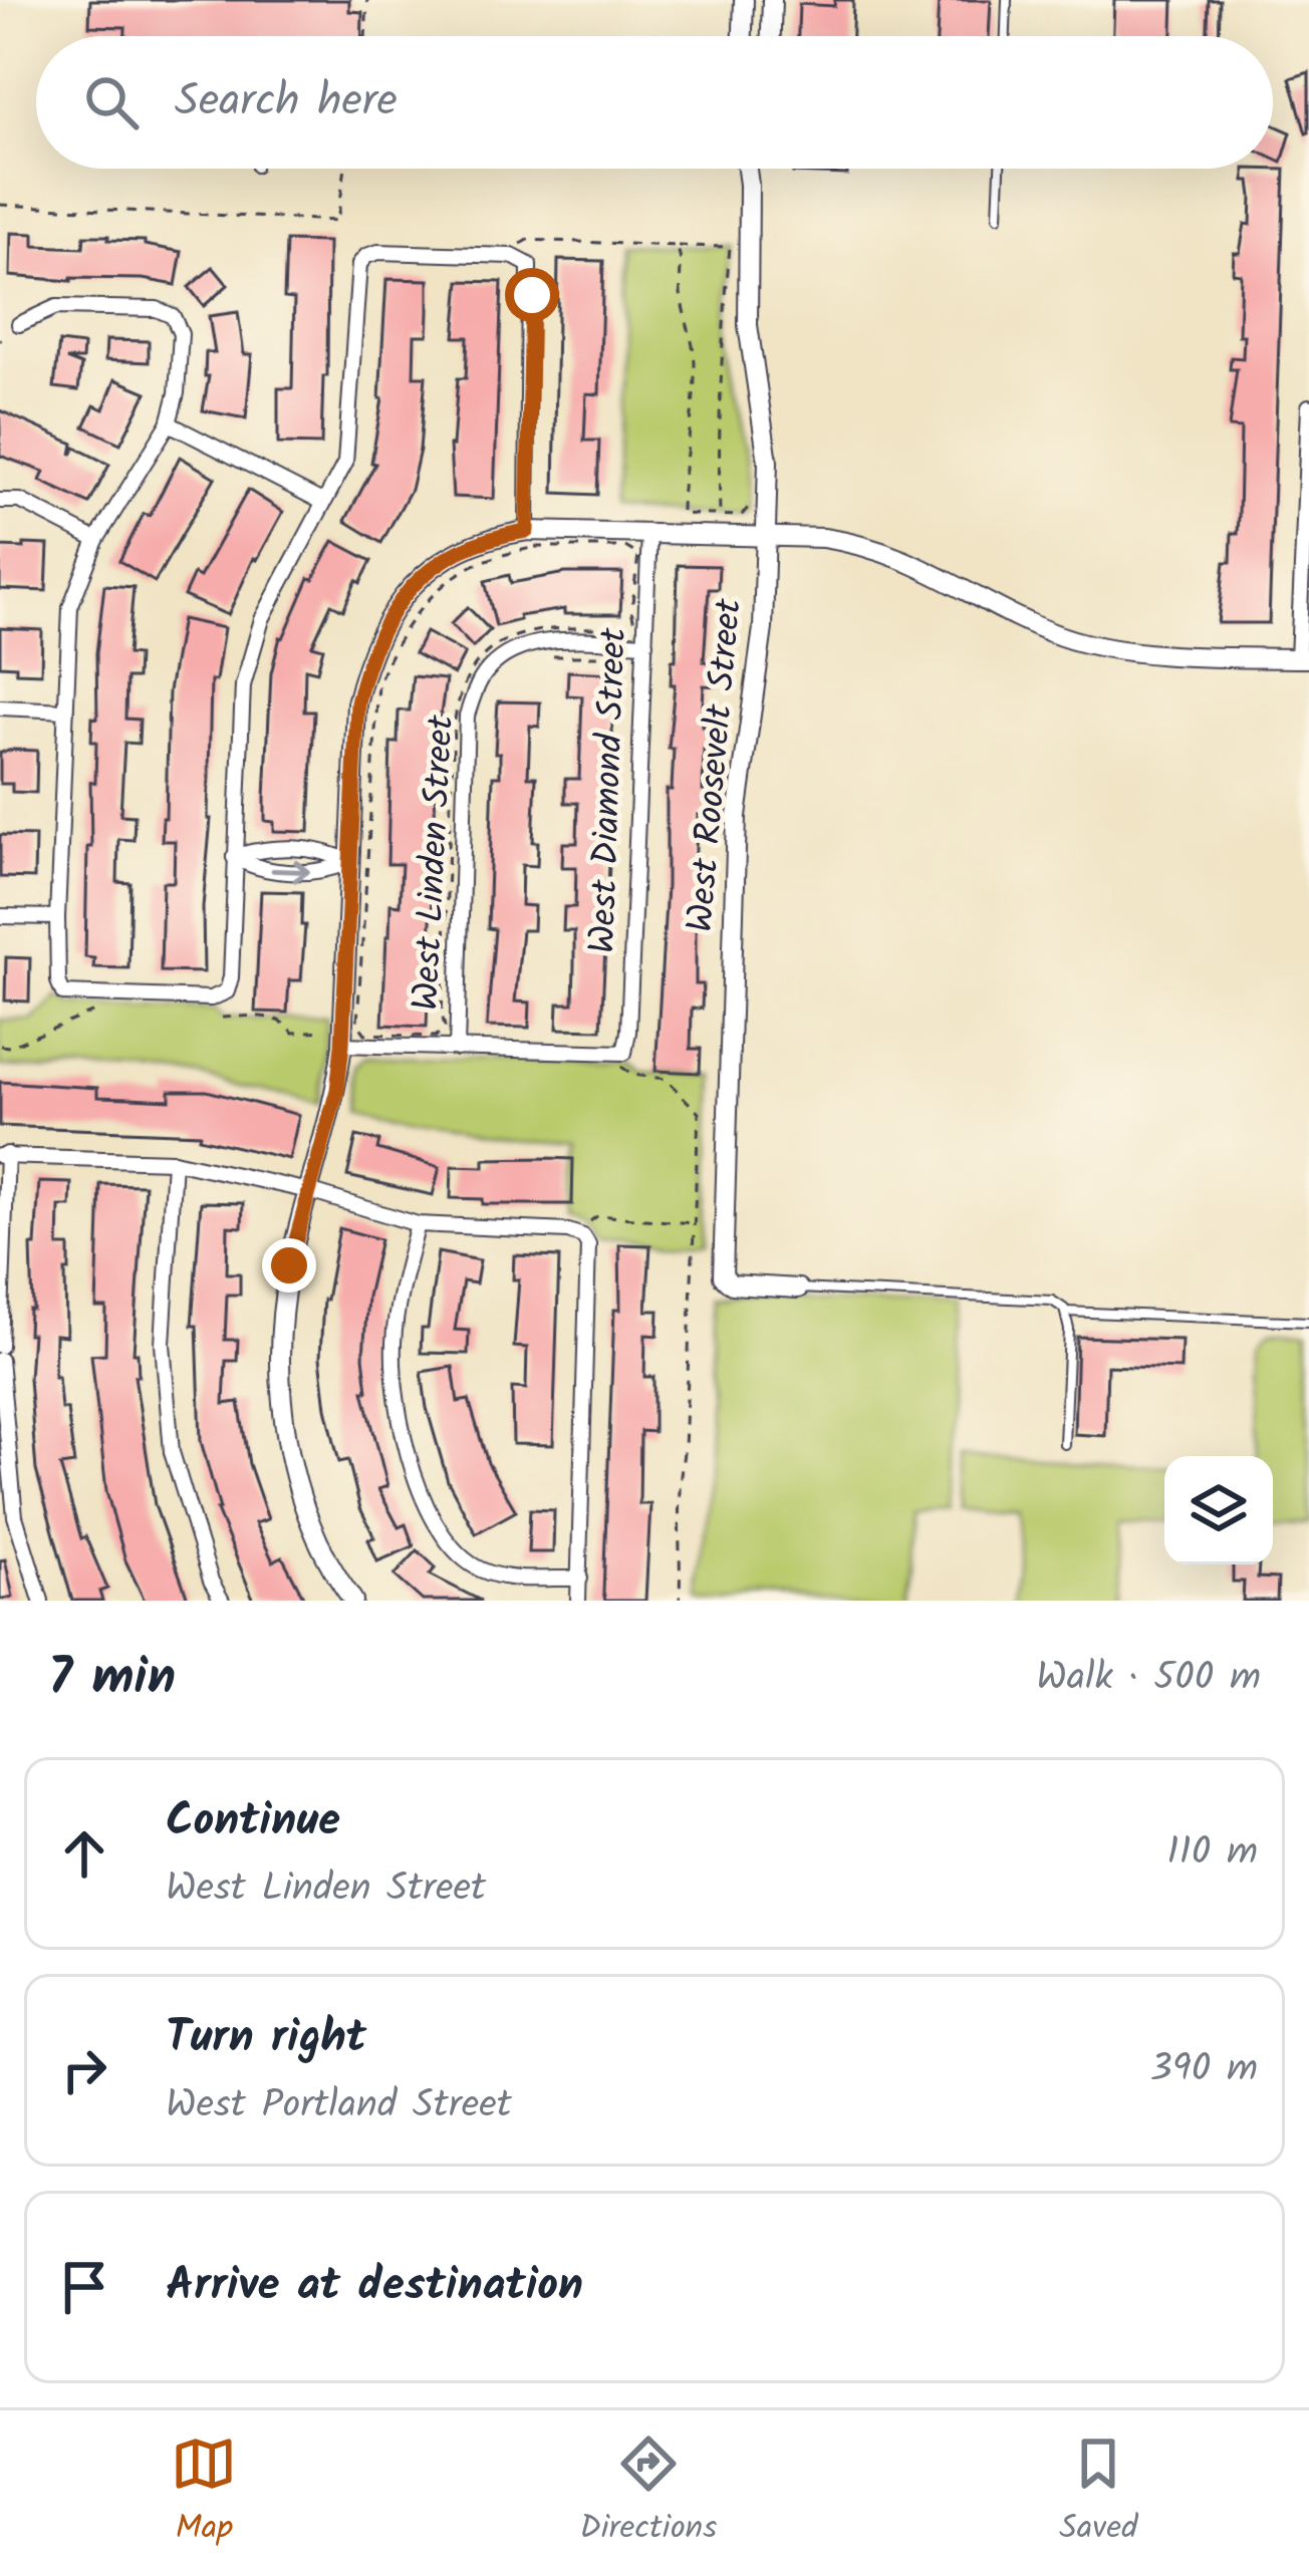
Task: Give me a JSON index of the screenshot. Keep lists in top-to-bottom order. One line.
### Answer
{"streets":{"street":["West Roosevelt Street","West Diamond Street","West Linden Street"]},"crossings":[["West Diamond Street","West Linden Street"]],"page":{"search":"Search here","heading":["7 min","Walk · 500 m"],"list":[["Continue","West Linden Street","110 m"],["Turn right","West Portland Street","390 m"],"Arrive at destination"],"nav":["Map","Directions","Saved"]}}
